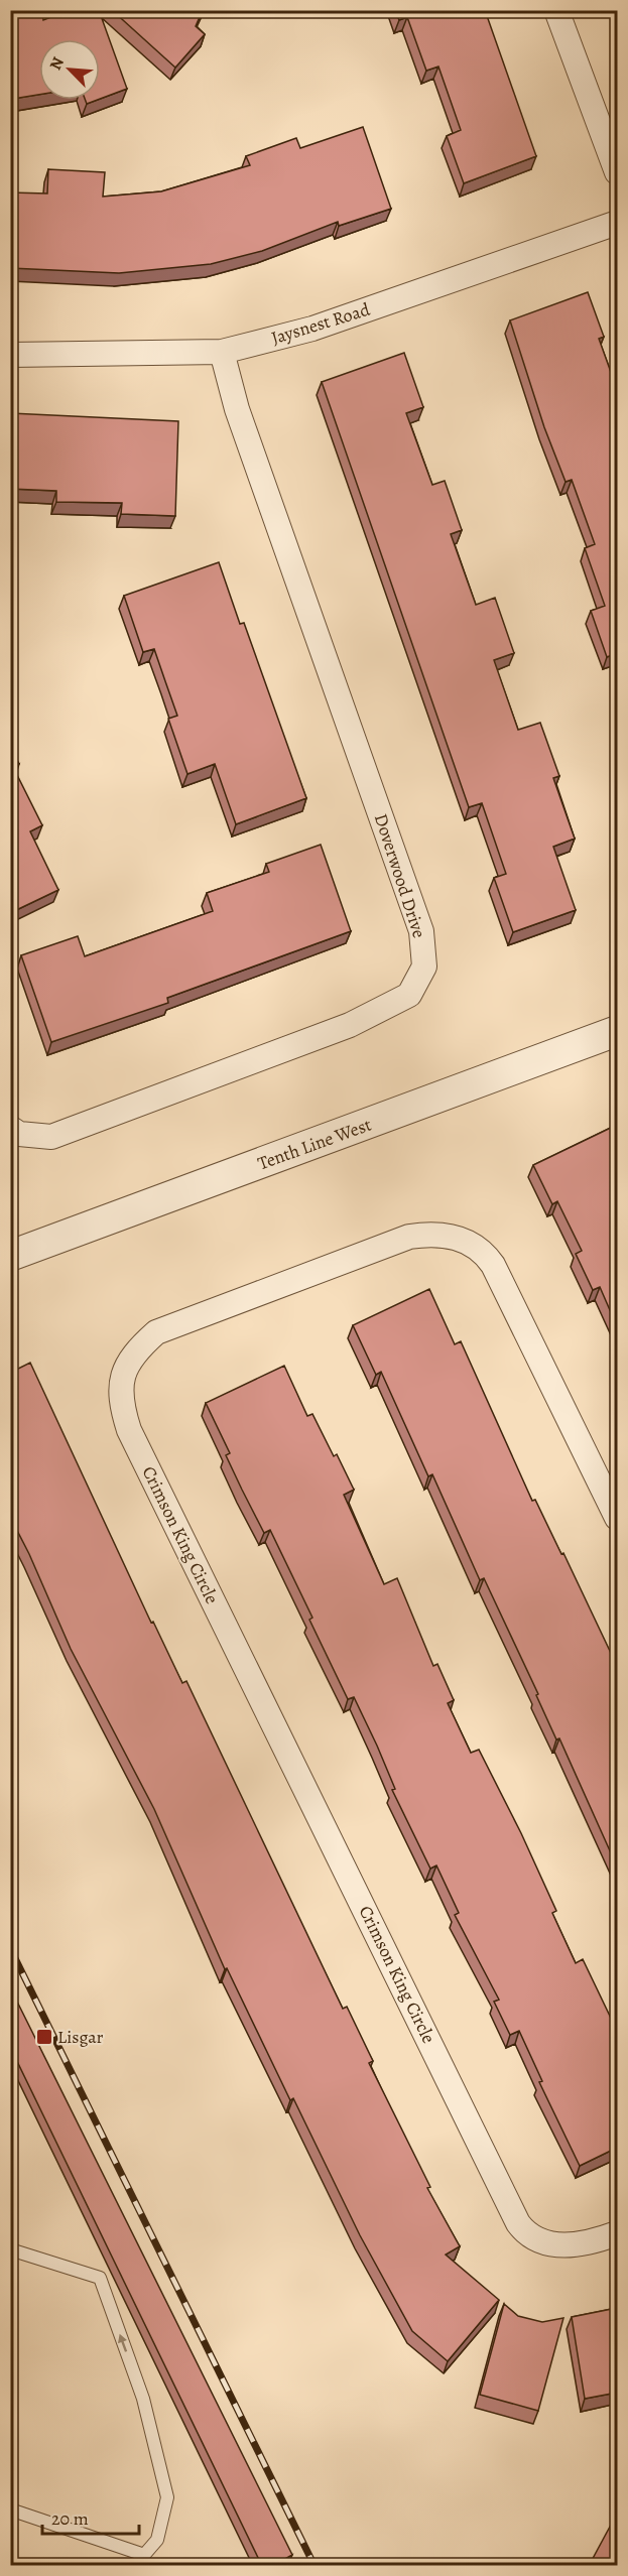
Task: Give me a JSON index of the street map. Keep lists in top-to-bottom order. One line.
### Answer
{"streets":{"street":["Jaysnest Road","Doverwood Drive","Tenth Line West","Crimson King Circle"]},"crossings":[["Jaysnest Road","Doverwood Drive"]],"places":{"transit":["Lisgar"]},"scale_bar":"20 m","north":"top left"}
